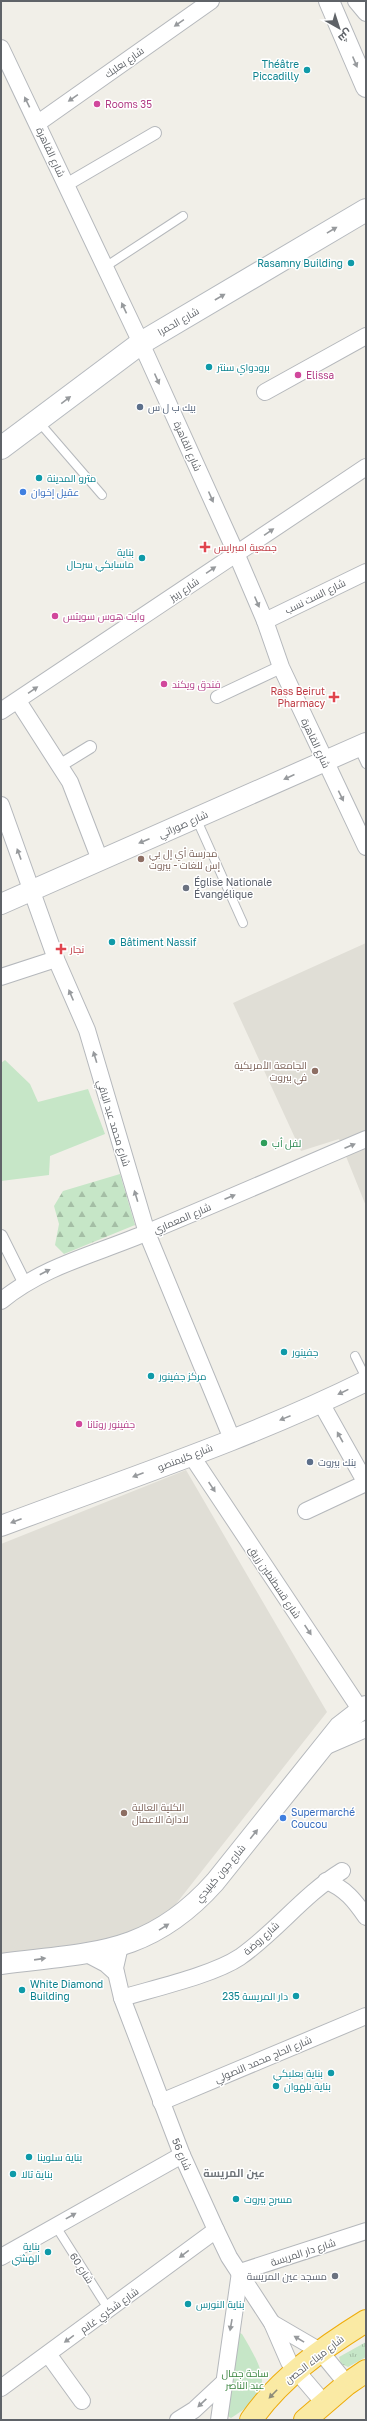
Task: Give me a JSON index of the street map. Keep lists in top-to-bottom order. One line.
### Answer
{"streets":{"highway":["شارع ميناء الحصن"],"main road":["شارع الحمرا"],"street":["شارع بعلبك","شارع القاهرة","شارع ربيز","شارع الست نسب","شارع صوراتي","شارع محمد عبد الباقي","شارع المعماري","شارع كليمنصو","شارع قسطنطين زريق","شارع جون كينيدي","شارع روضة","شارع الحاج محمد النصولي","شارع 56","شارع دار المريسة","شارع شكري غانم"],"lane":["شارع 60"]},"crossings":[["شارع بعلبك","شارع القاهرة"],["شارع القاهرة","شارع الحمرا"],["شارع القاهرة","شارع ربيز"],["شارع القاهرة","شارع الست نسب"],["شارع القاهرة","شارع صوراتي"],["شارع صوراتي","شارع محمد عبد الباقي"],["شارع محمد عبد الباقي","شارع المعماري"],["شارع محمد عبد الباقي","شارع كليمنصو"],["شارع كليمنصو","شارع قسطنطين زريق"],["شارع قسطنطين زريق","شارع جون كينيدي"],["شارع جون كينيدي","شارع 56"],["شارع روضة","شارع 56"],["شارع الحاج محمد النصولي","شارع 56"],["شارع 56","شارع دار المريسة"],["شارع 56","شارع شكري غانم"],["شارع 56","شارع ميناء الحصن"],["شارع 60","شارع شكري غانم"]],"one_way":["شارع الحمرا","شارع المعماري","شارع كليمنصو","شارع جون كينيدي"],"districts":["عين المريسة"],"parks":["ساحة جمال عبد الناصر"],"places":{"other":["Théâtre Piccadilly","Rooms 35","Rasamny Building","برودواي سنتر","Elissa","بيك ب ل س","مترو المدينة","عقيل إخوان","بناية ماسابكي سرحال","وايت هوس سويتس","فندق ويكند","مدرسة أي إل بي إس للغات - بيروت","Église Nationale Évangélique","Bâtiment Nassif","الجامعة الأمريكية في بيروت","لفل أب","جفينور","مركز جفينور","جفينور روتانا","بنك بيروت","الكلية العالية لادارة الاعمال","Supermarché Coucou","White Diamond Building","دار المريسة 235","بناية بعلبكي","بناية بَلهَوان","بناية سلوينا","بناية تالا","مسرح بيروت","بناية الهَشي","مسجد عين المريسة","بناية النورس"],"health":["جمعية امبرايس","Rass Beirut Pharmacy","نجار"]},"north":"bottom right"}
